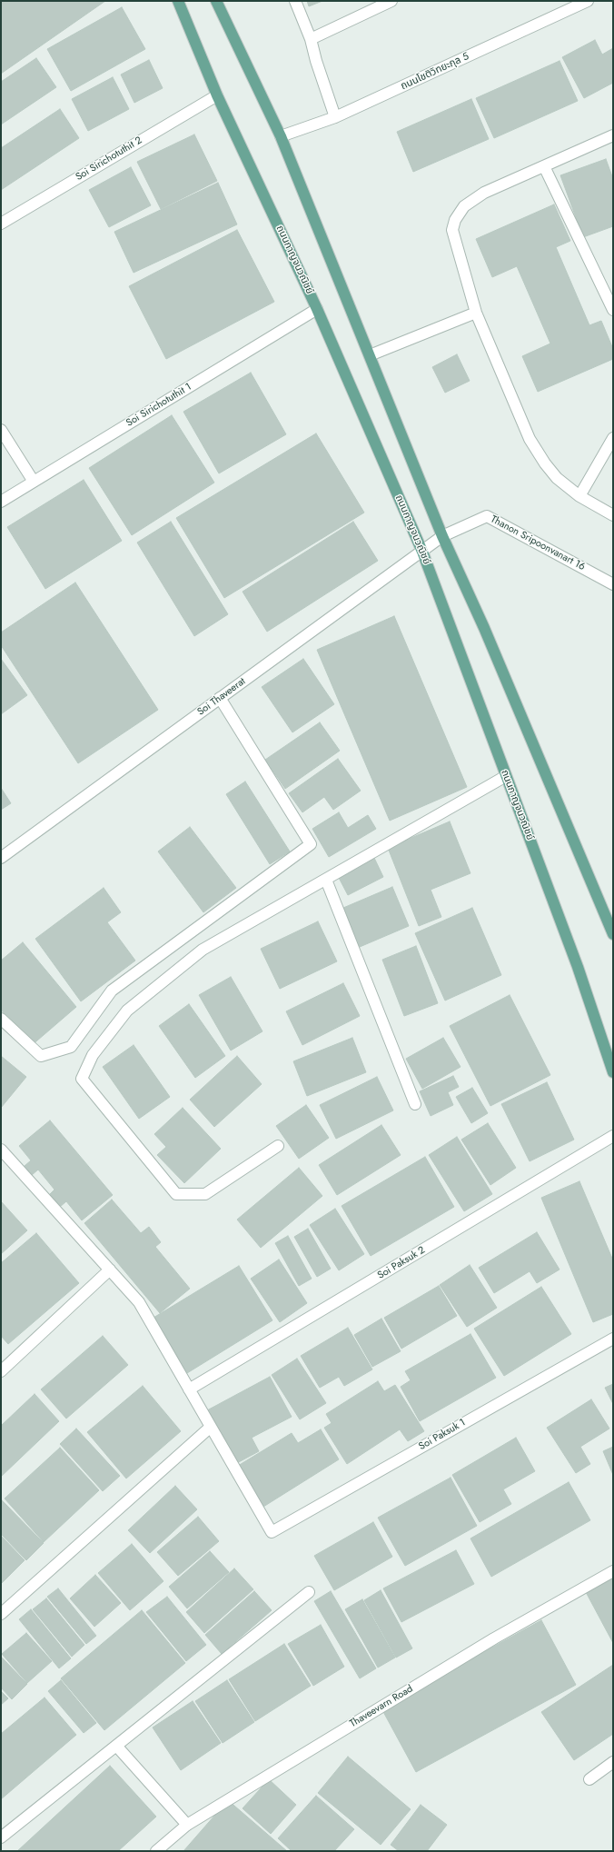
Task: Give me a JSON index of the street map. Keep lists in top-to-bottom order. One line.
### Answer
{"streets":{"main road":["ถนนกาญจนวณิชย์"],"street":["ถนนโชติวิทยะกุล 5","Soi Sirichotuthit 2","Soi Sirichotuthit 1","Thanon Sripoonvanart 16","Soi Thaveerat","Soi Paksuk 2","Soi Paksuk 1","Thaveevarn Road"]},"crossings":[["Soi Sirichotuthit 2","ถนนกาญจนวณิชย์"],["ถนนกาญจนวณิชย์","Soi Sirichotuthit 1"],["ถนนกาญจนวณิชย์","Soi Thaveerat"],["Thanon Sripoonvanart 16","Soi Thaveerat"]]}
